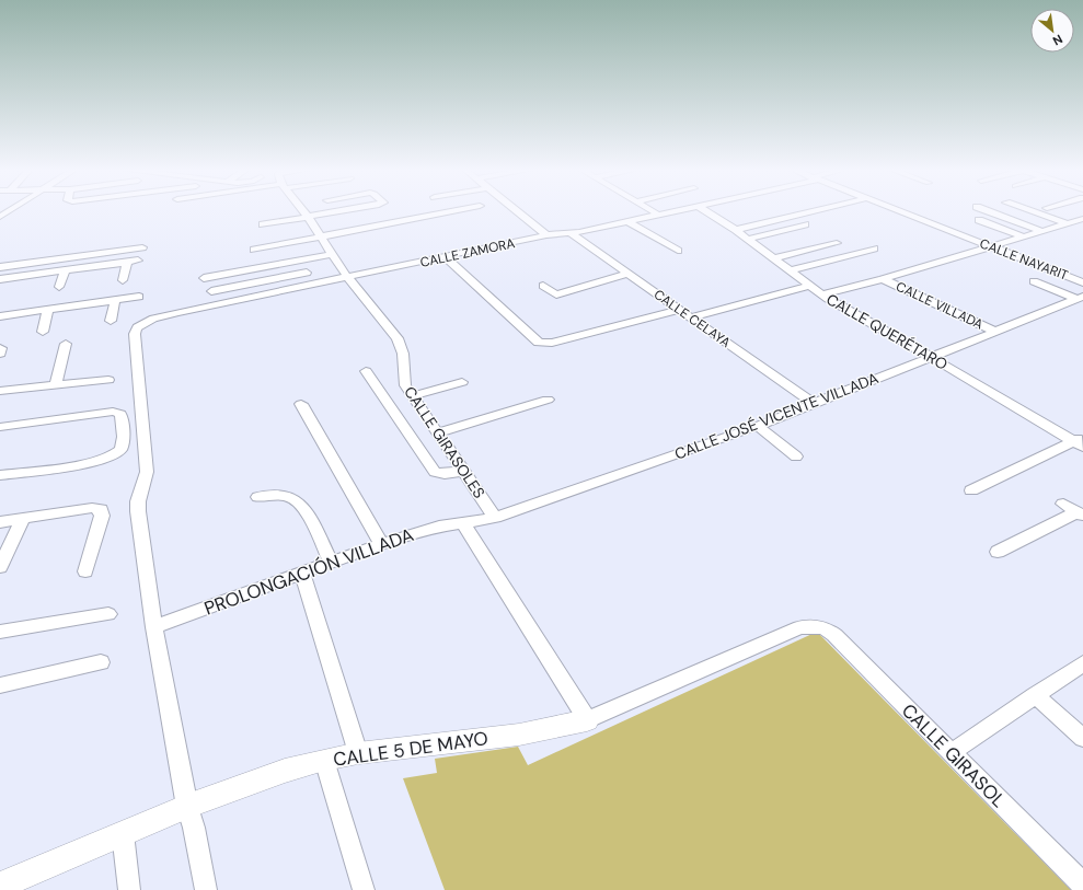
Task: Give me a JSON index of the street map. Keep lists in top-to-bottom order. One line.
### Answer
{"streets":{"street":["CALLE ZAMORA","CALLE NAYARIT","CALLE VILLADA","CALLE CELAYA","CALLE QUERÉTARO","CALLE JOSÉ VICENTE VILLADA","CALLE GIRASOLES","PROLONGACIÓN VILLADA","CALLE 5 DE MAYO","CALLE GIRASOL"]},"crossings":[["CALLE ZAMORA","CALLE CELAYA"],["CALLE ZAMORA","CALLE GIRASOLES"],["CALLE ZAMORA","PROLONGACIÓN VILLADA"],["CALLE VILLADA","CALLE JOSÉ VICENTE VILLADA"],["CALLE CELAYA","CALLE JOSÉ VICENTE VILLADA"],["CALLE QUERÉTARO","CALLE JOSÉ VICENTE VILLADA"],["CALLE JOSÉ VICENTE VILLADA","CALLE GIRASOLES"],["CALLE JOSÉ VICENTE VILLADA","PROLONGACIÓN VILLADA"],["CALLE 5 DE MAYO","CALLE GIRASOL"]],"north":"bottom right"}
